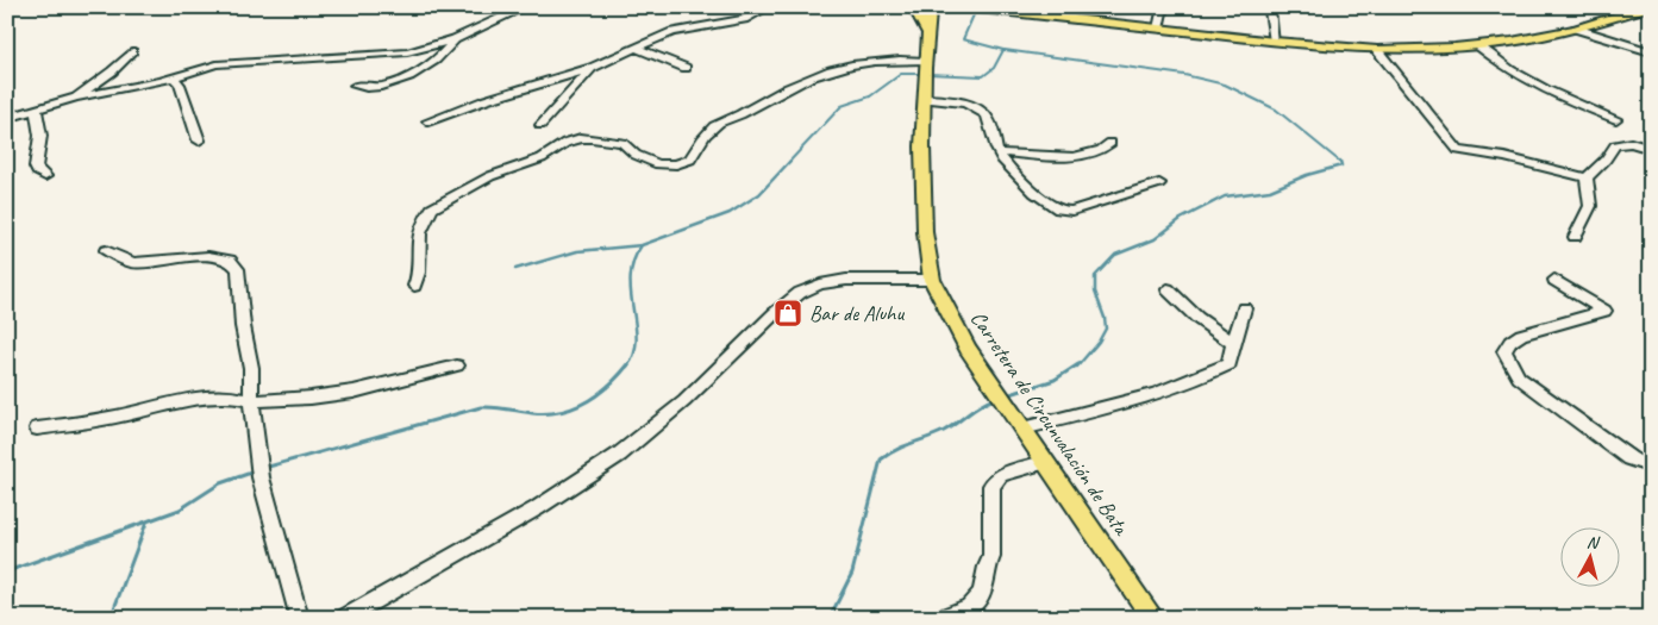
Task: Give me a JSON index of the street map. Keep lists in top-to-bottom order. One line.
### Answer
{"streets":{"main road":["Carretera de Circunvalación de Bata"]},"places":{"shop":["Bar de Aluhu"]},"north":"top"}
